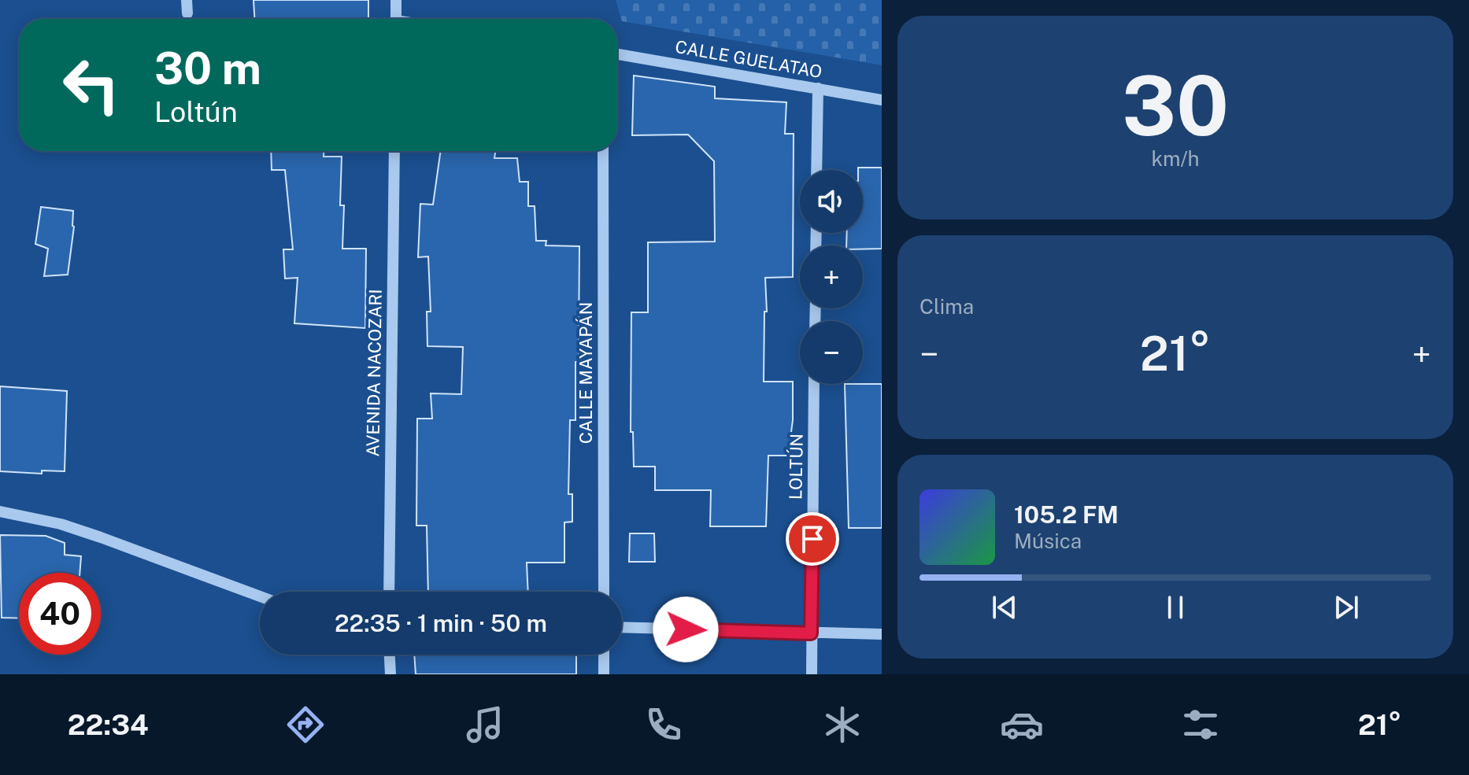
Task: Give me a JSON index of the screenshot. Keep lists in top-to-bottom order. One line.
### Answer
{"streets":{"street":["CALLE GUELATAO","AVENIDA NACOZARI","CALLE MAYAPÁN","LOLTÚN"]},"page":{"tile":[["30","km/h"],"Clima"],"turn":["30 m","Loltún"],"map_buttons":["+","−"],"heat":["−","21°","+"],"song":["105.2 FM","Música"],"limit":"40","trip":"22:35 · 1 min · 50 m","tabs":["22:34","21°"]}}
